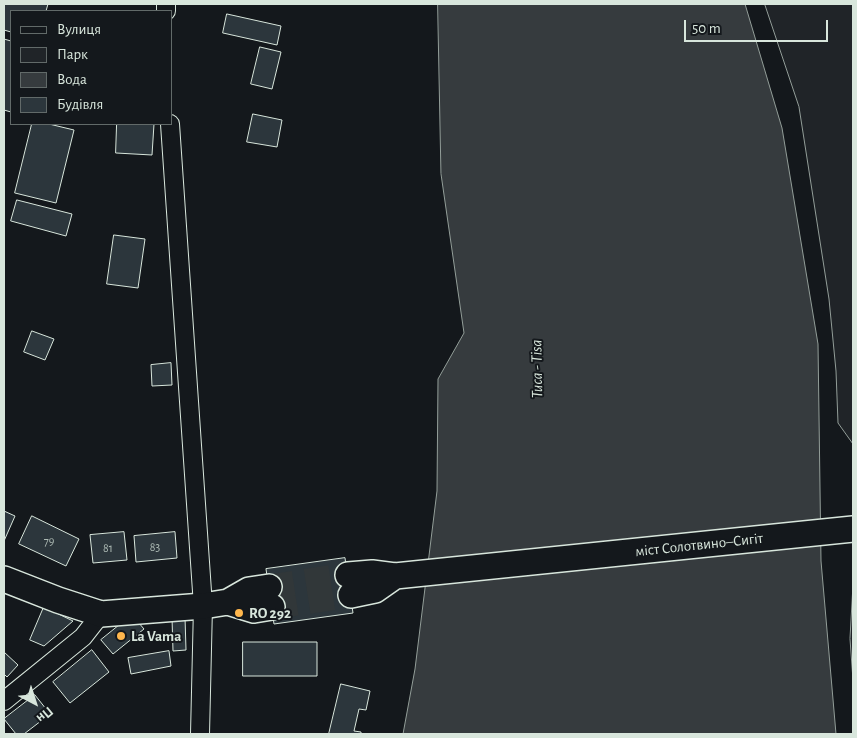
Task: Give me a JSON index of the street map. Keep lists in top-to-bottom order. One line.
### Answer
{"streets":{"street":["міст Солотвино–Сигіт"]},"water":["Тиса - Tisa"],"places":["RO 292","La Vama"],"house_numbers":["79","83","81"],"legend":["Вулиця","Парк","Вода","Будівля"],"scale_bar":"50 m","north":"bottom right"}
